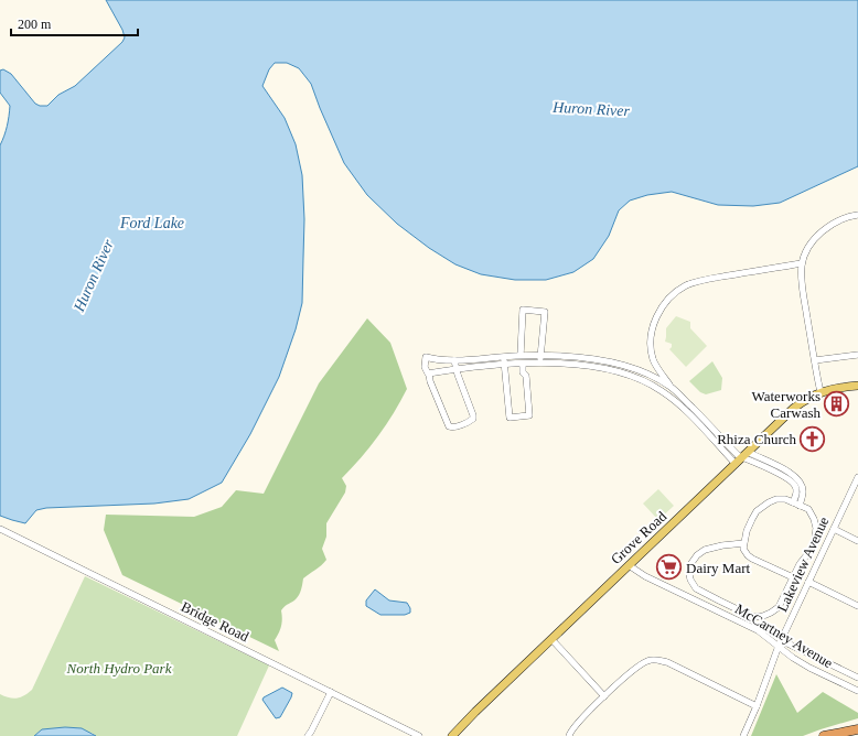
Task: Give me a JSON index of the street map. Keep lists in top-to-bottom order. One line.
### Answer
{"streets":{"main road":["Grove Road"],"street":["Lakeview Avenue","Bridge Road","McCartney Avenue"]},"crossings":[["Grove Road","McCartney Avenue"],["Lakeview Avenue","McCartney Avenue"]],"water":["Huron River","Ford Lake"],"parks":["North Hydro Park"],"places":{"building":["Waterworks Carwash"],"church":["Rhiza Church"],"supermarket":["Dairy Mart"]},"scale_bar":"200 m"}
